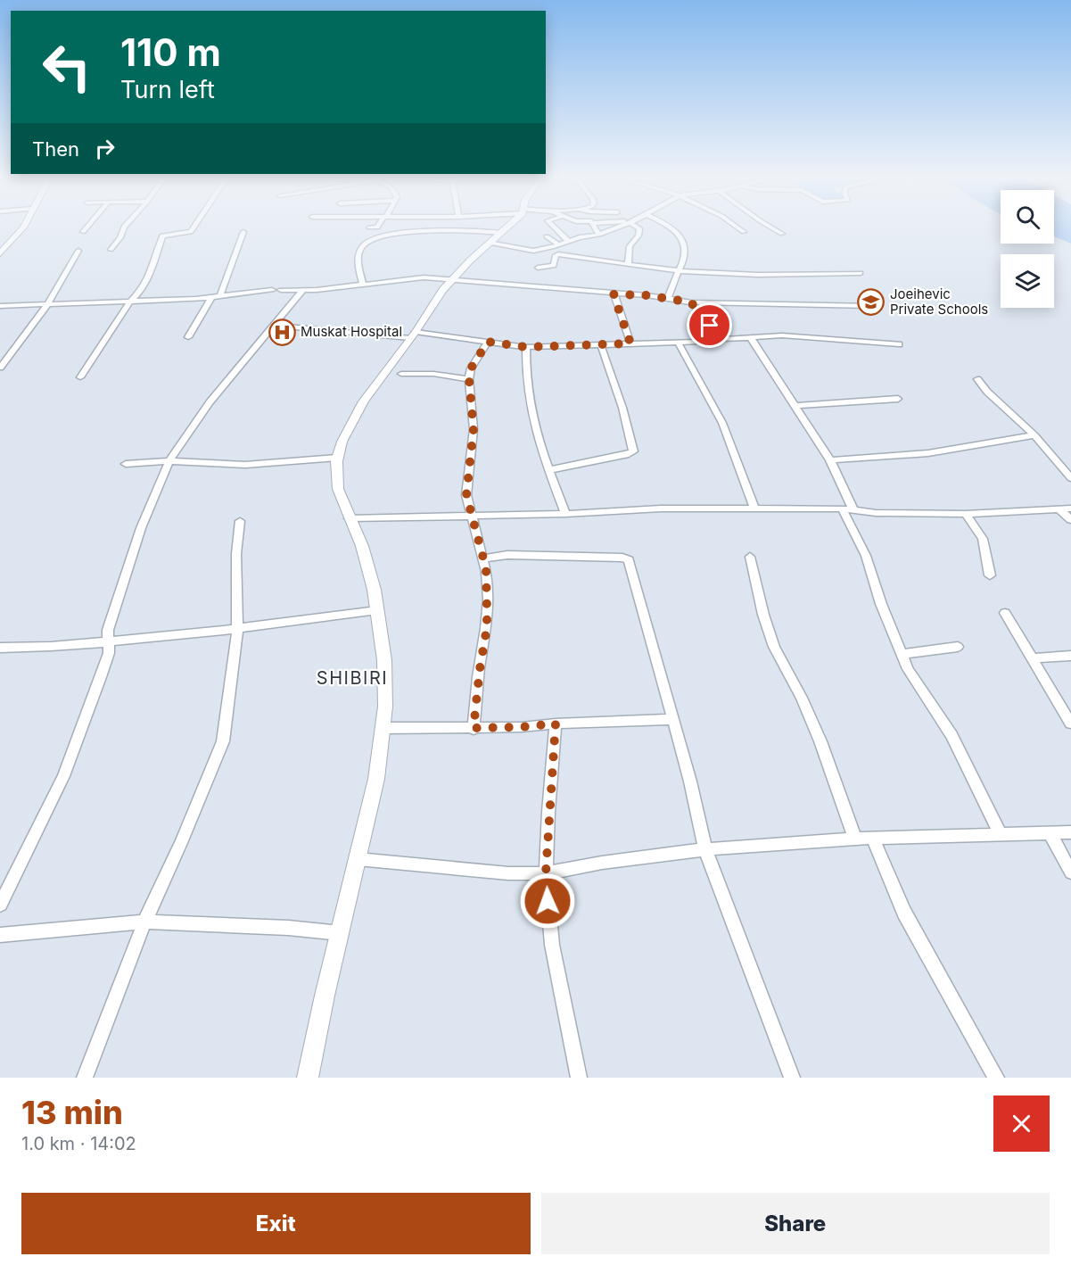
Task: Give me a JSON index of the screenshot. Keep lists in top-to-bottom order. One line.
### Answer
{"districts":["SHIBIRI"],"places":{"school or university":["Joeihevic Private Schools"],"hospital":["Muskat Hospital"]},"page":{"turn":["110 m","Turn left"],"then":"Then","heading":["13 min","1.0 km · 14:02"],"buttons":["Exit","Share"]}}
